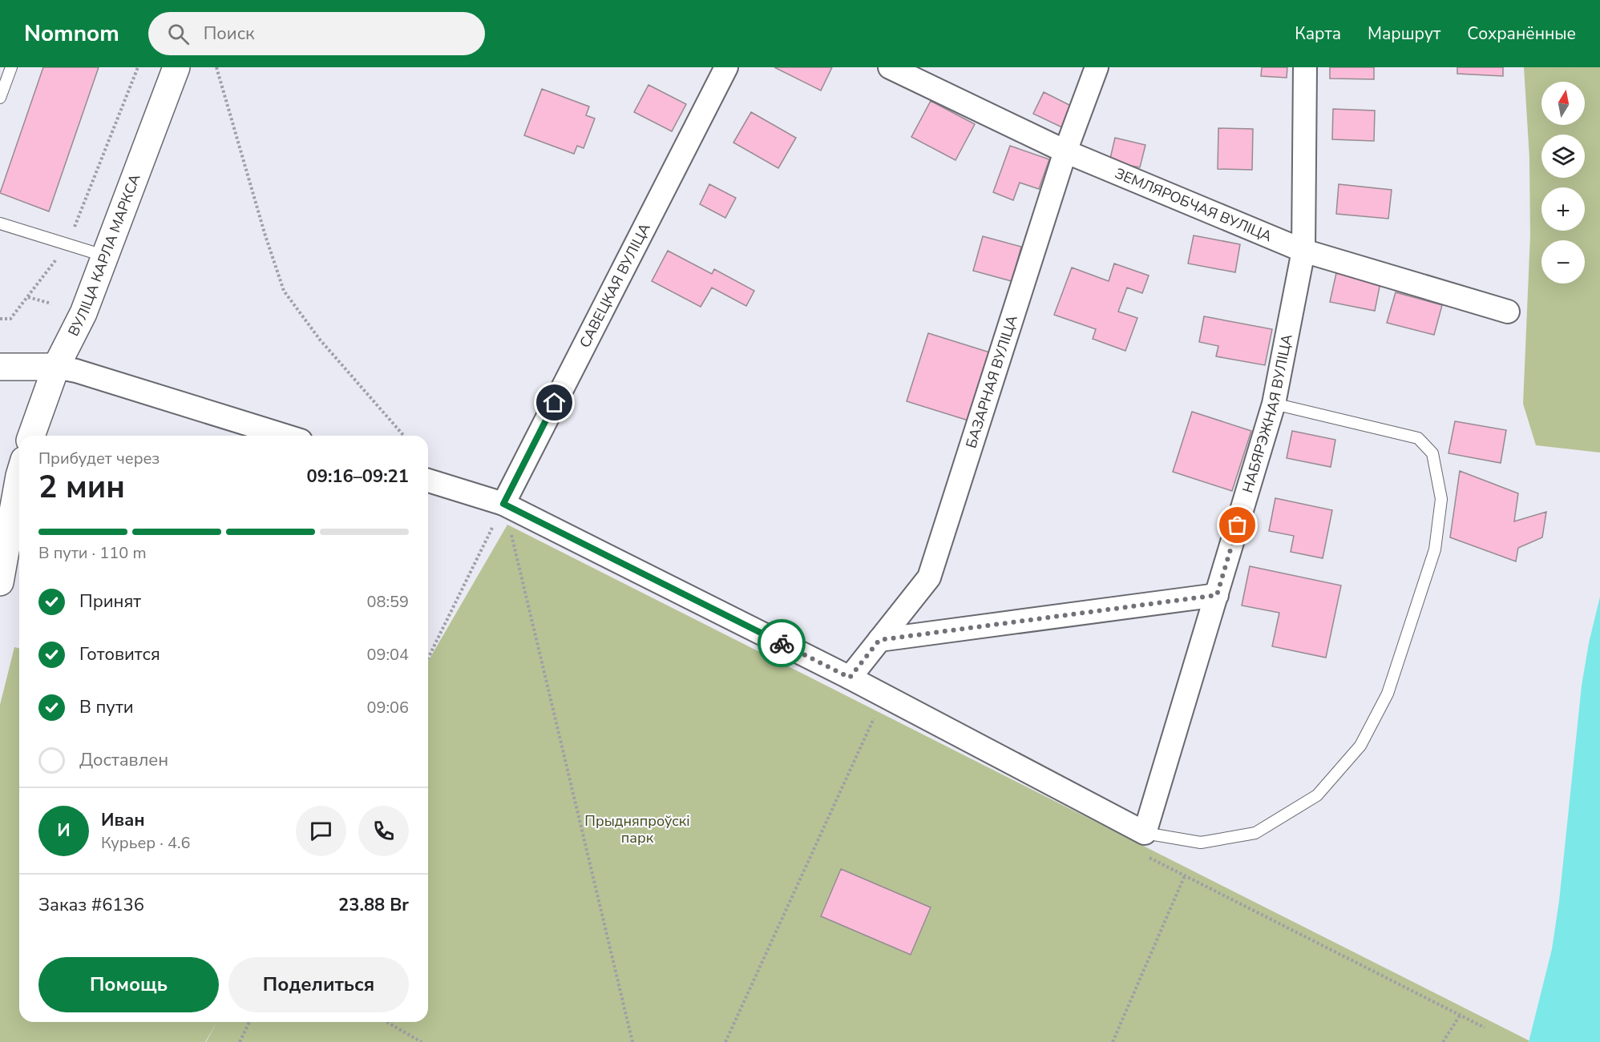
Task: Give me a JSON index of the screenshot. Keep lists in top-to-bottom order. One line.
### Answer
{"streets":{"main road":["ВУЛІЦА КАРЛА МАРКСА"],"street":["ЗЕМЛЯРОБЧАЯ ВУЛІЦА","САВЕЦКАЯ ВУЛІЦА","БАЗАРНАЯ ВУЛІЦА","НАБЯРЭЖНАЯ ВУЛІЦА"]},"crossings":[["ЗЕМЛЯРОБЧАЯ ВУЛІЦА","БАЗАРНАЯ ВУЛІЦА"],["ЗЕМЛЯРОБЧАЯ ВУЛІЦА","НАБЯРЭЖНАЯ ВУЛІЦА"]],"parks":["Прыдняпроўскі парк"],"north":"top","page":{"header":"Nomnom","search":"Поиск","nav":["Карта","Маршрут","Сохранённые"],"map_buttons":["+","−"],"heading":["2 мин","Прибудет через","09:16–09:21"],"panel":["Иван","Курьер · 4.6","Заказ #6136","23.88 Br"],"bar":"В пути · 110 m","list":[["Принят","08:59"],["Готовится","09:04"],["В пути","09:06"],"Доставлен"],"round":"И","buttons":["Помощь","Поделиться"]}}
